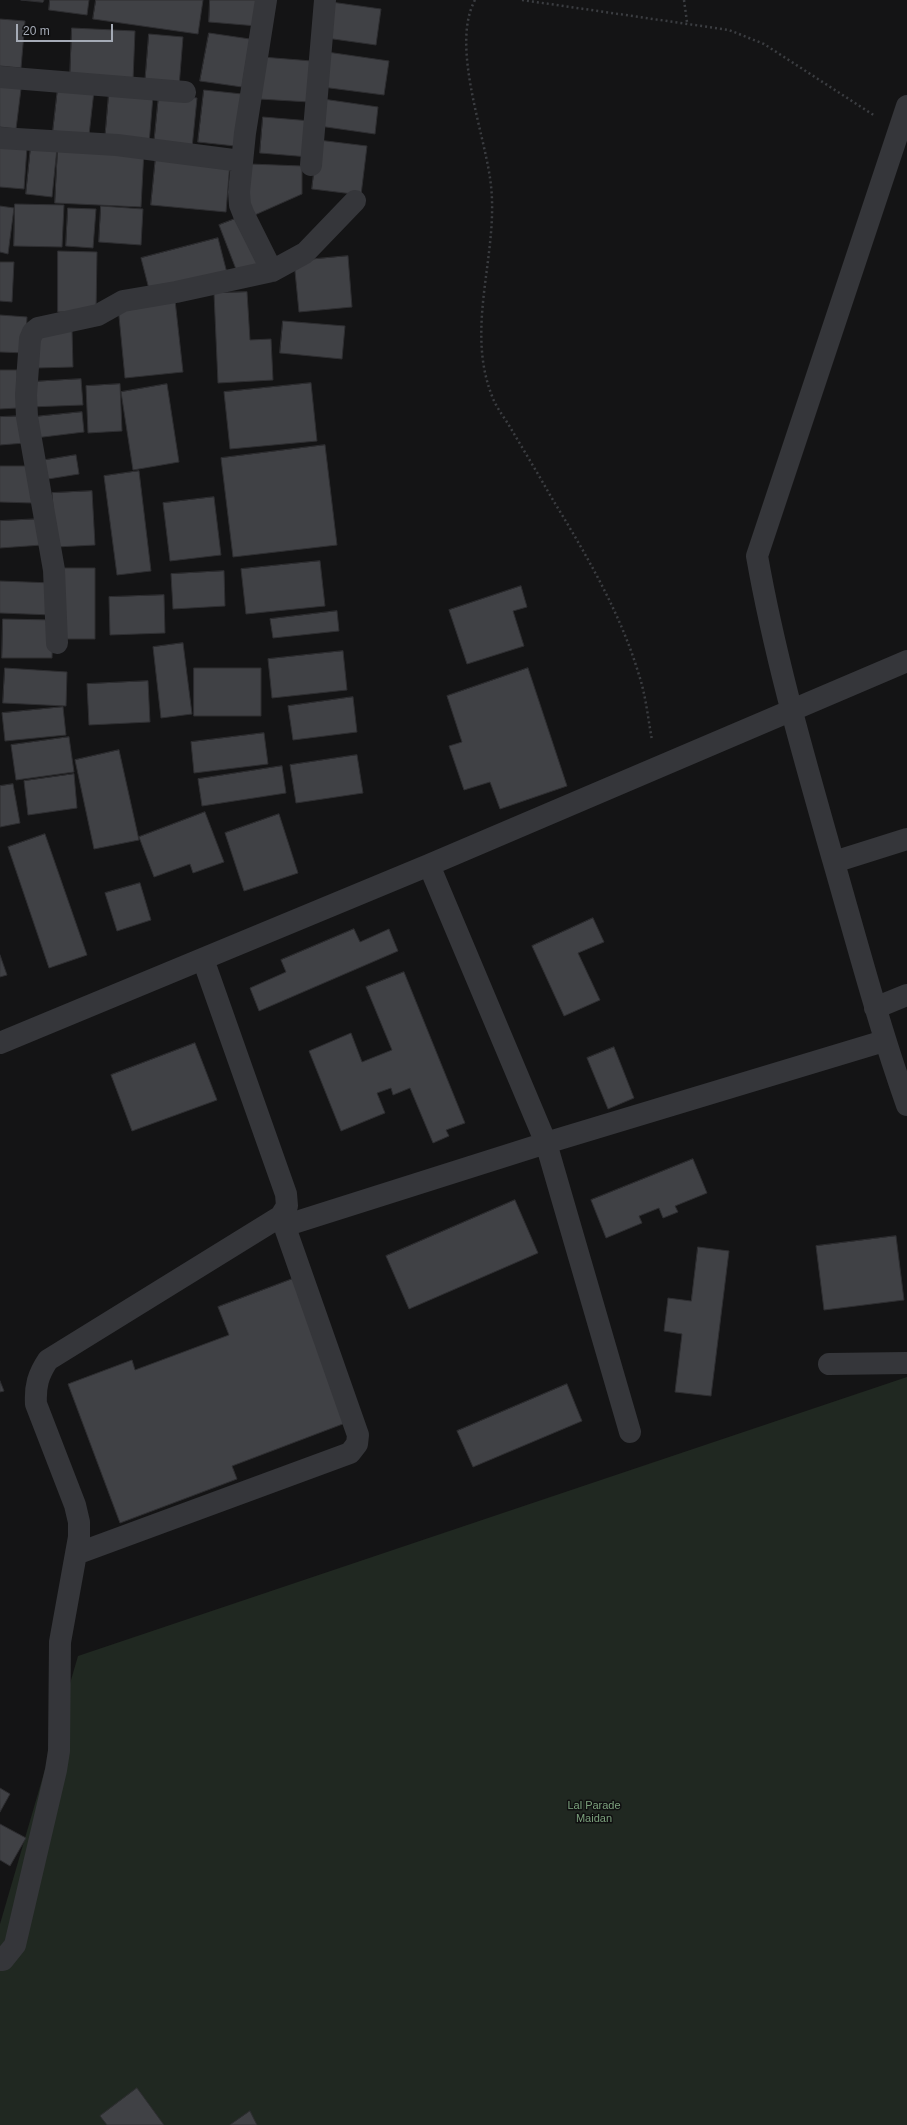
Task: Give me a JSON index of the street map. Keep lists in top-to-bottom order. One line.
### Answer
{"parks":["Lal Parade Maidan"],"scale_bar":"20 m"}
